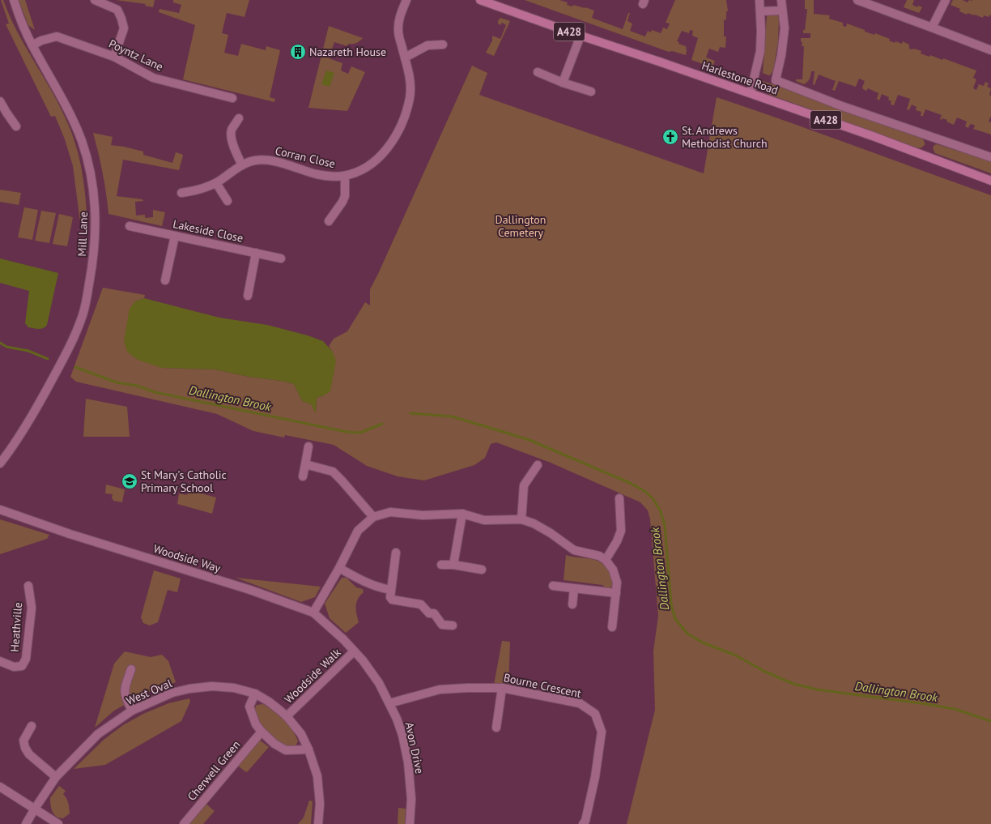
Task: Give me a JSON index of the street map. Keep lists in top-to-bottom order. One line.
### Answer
{"streets":{"main road":["A428","Harlestone Road"],"street":["Poyntz Lane","Corran Close","Lakeside Close","Mill Lane","Woodside Way","Heathville","Woodside Walk","Bourne Crescent","West Oval","Avon Drive","Cherwell Green"]},"crossings":[["Poyntz Lane","Mill Lane"],["Woodside Way","Woodside Walk"],["Woodside Way","Avon Drive"],["Woodside Walk","West Oval"],["Woodside Walk","Avon Drive"],["Bourne Crescent","Avon Drive"]],"water":["Dallington Brook"],"parks":["Dallington Cemetery"],"places":{"building":["Nazareth House"],"church":["St. Andrews Methodist Church"],"school or university":["St Mary's Catholic Primary School"]}}
